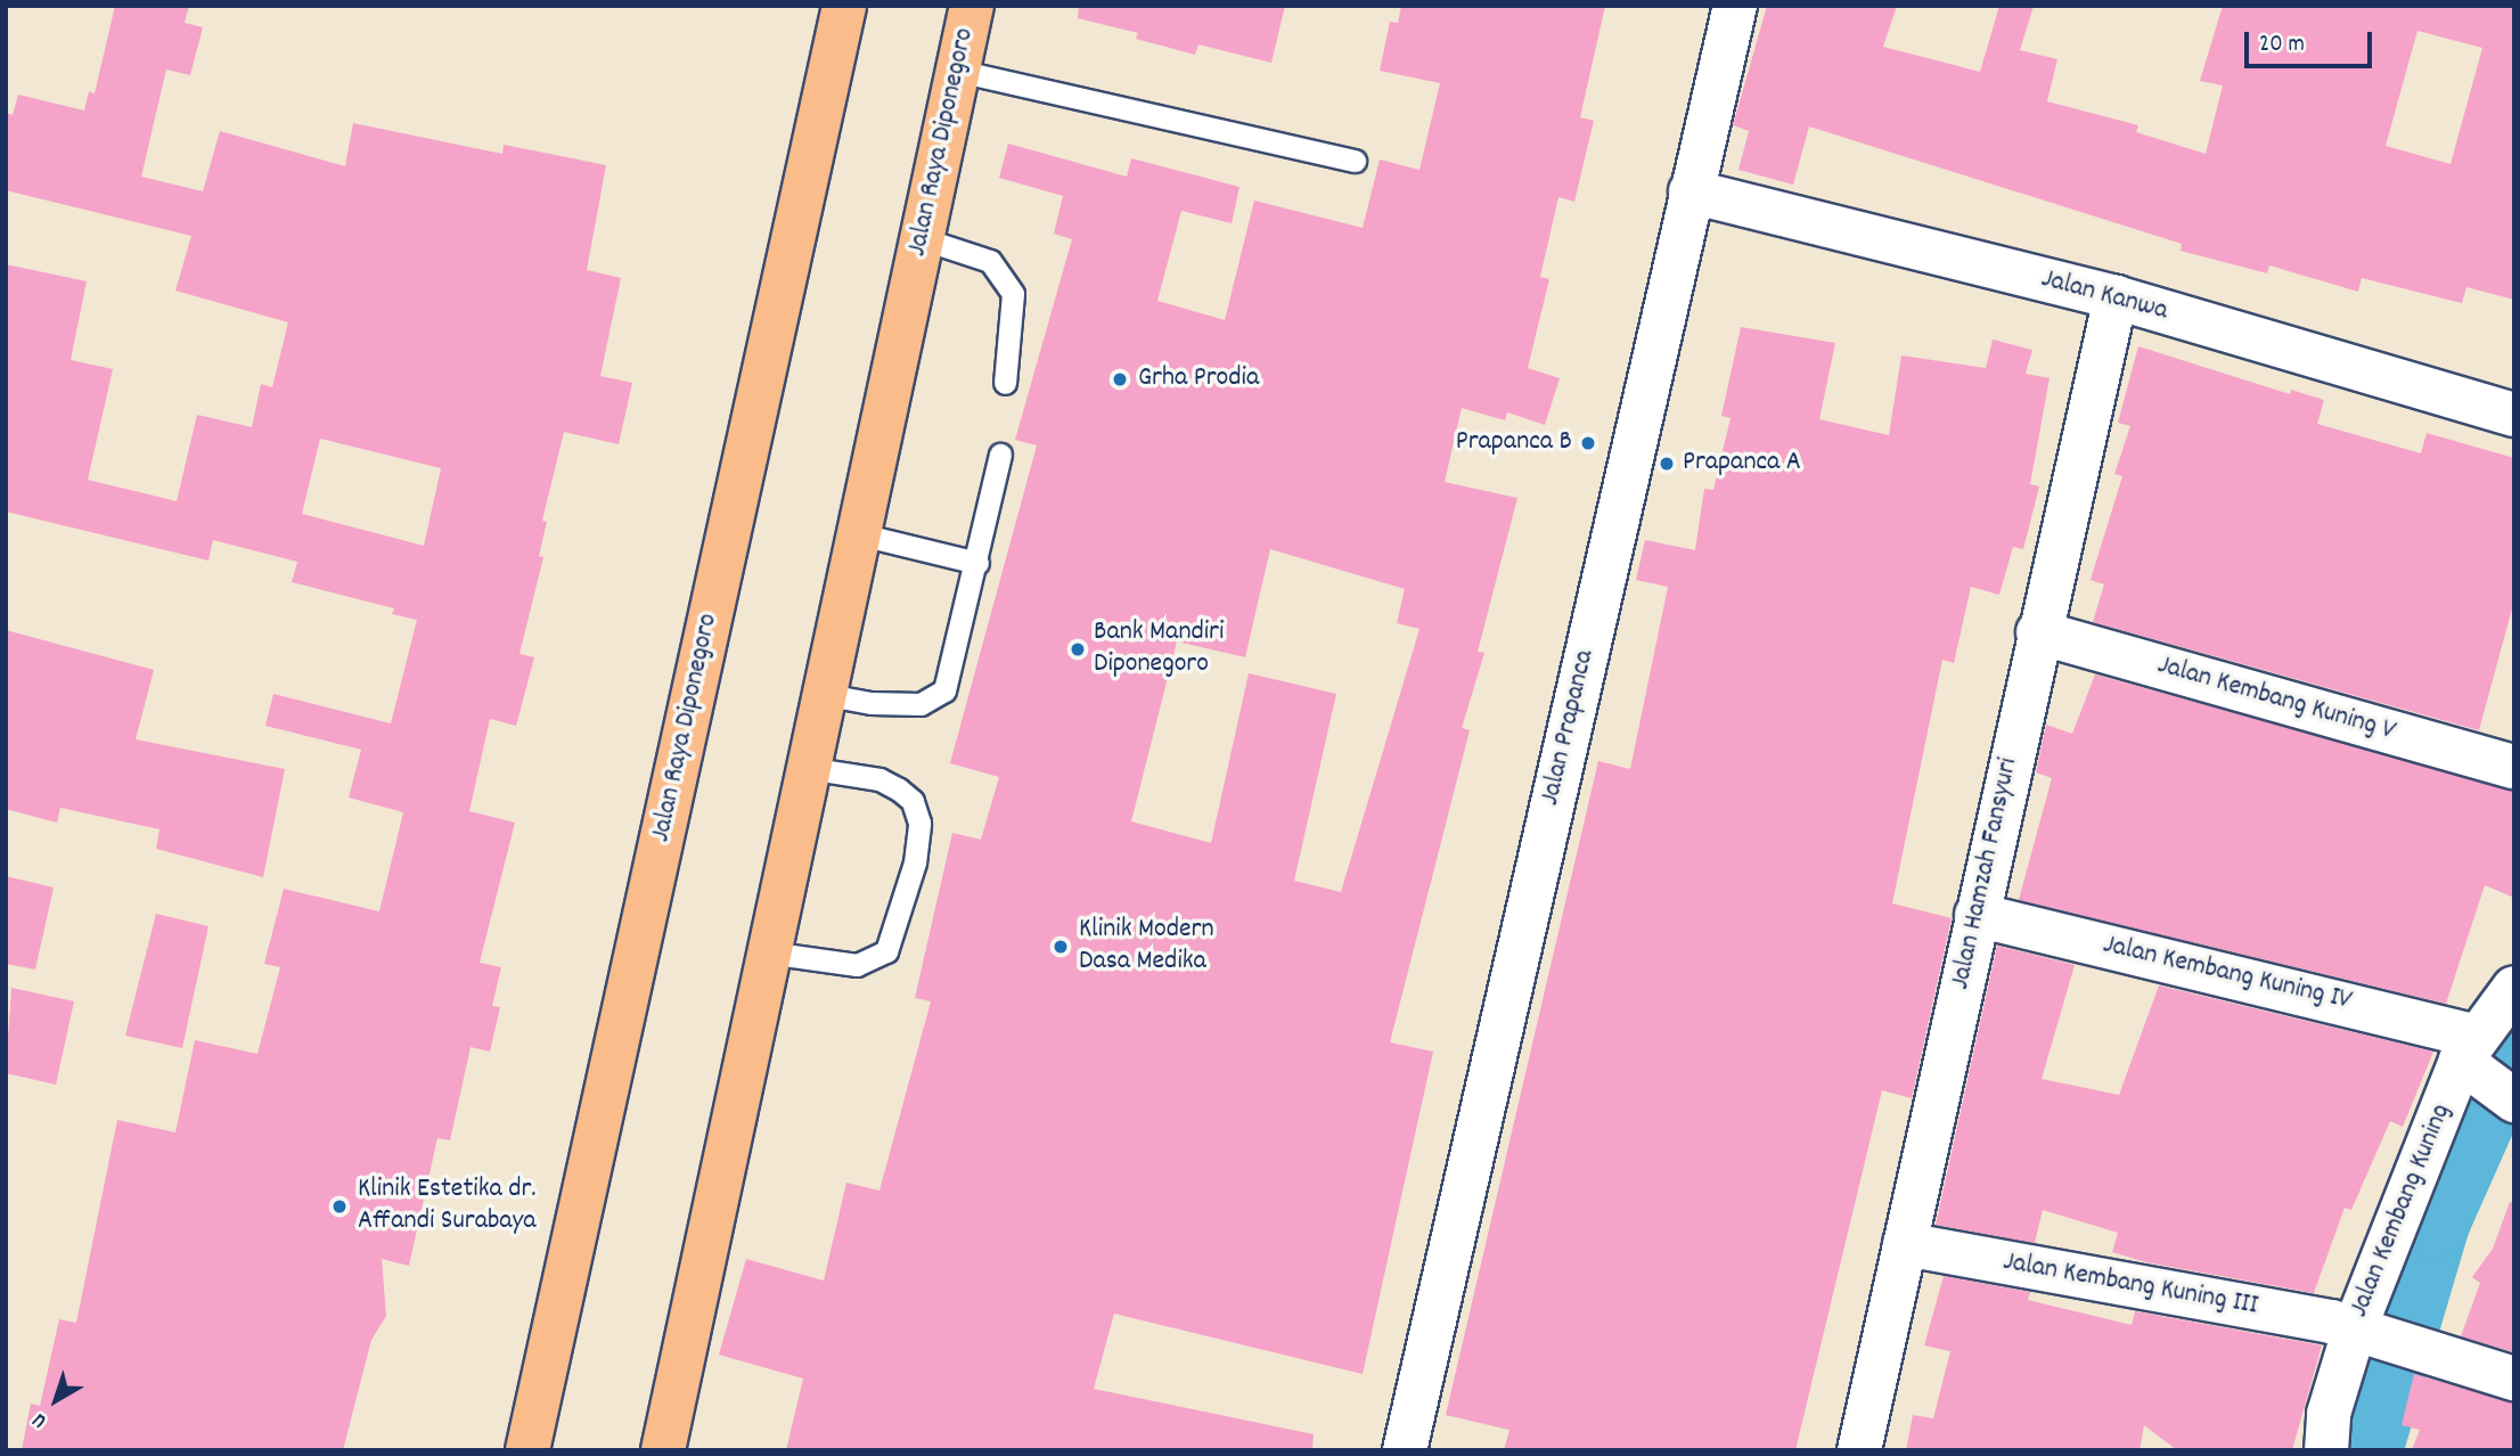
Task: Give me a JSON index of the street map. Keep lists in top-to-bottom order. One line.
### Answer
{"streets":{"highway":["Jalan Raya Diponegoro"],"street":["Jalan Kanwa","Jalan Kembang Kuning V","Jalan Prapanca","Jalan Hamzah Fansyuri","Jalan Kembang Kuning IV","Jalan Kembang Kuning","Jalan Kembang Kuning III"]},"crossings":[["Jalan Kanwa","Jalan Prapanca"],["Jalan Kanwa","Jalan Hamzah Fansyuri"],["Jalan Kembang Kuning V","Jalan Hamzah Fansyuri"],["Jalan Hamzah Fansyuri","Jalan Kembang Kuning IV"],["Jalan Hamzah Fansyuri","Jalan Kembang Kuning III"],["Jalan Kembang Kuning IV","Jalan Kembang Kuning"],["Jalan Kembang Kuning","Jalan Kembang Kuning III"]],"places":["Grha Prodia","Prapanca B","Prapanca A","Bank Mandiri Diponegoro","Klinik Modern Dasa Medika","Klinik Estetika dr. Affandi Surabaya"],"scale_bar":"20 m","north":"bottom left"}
